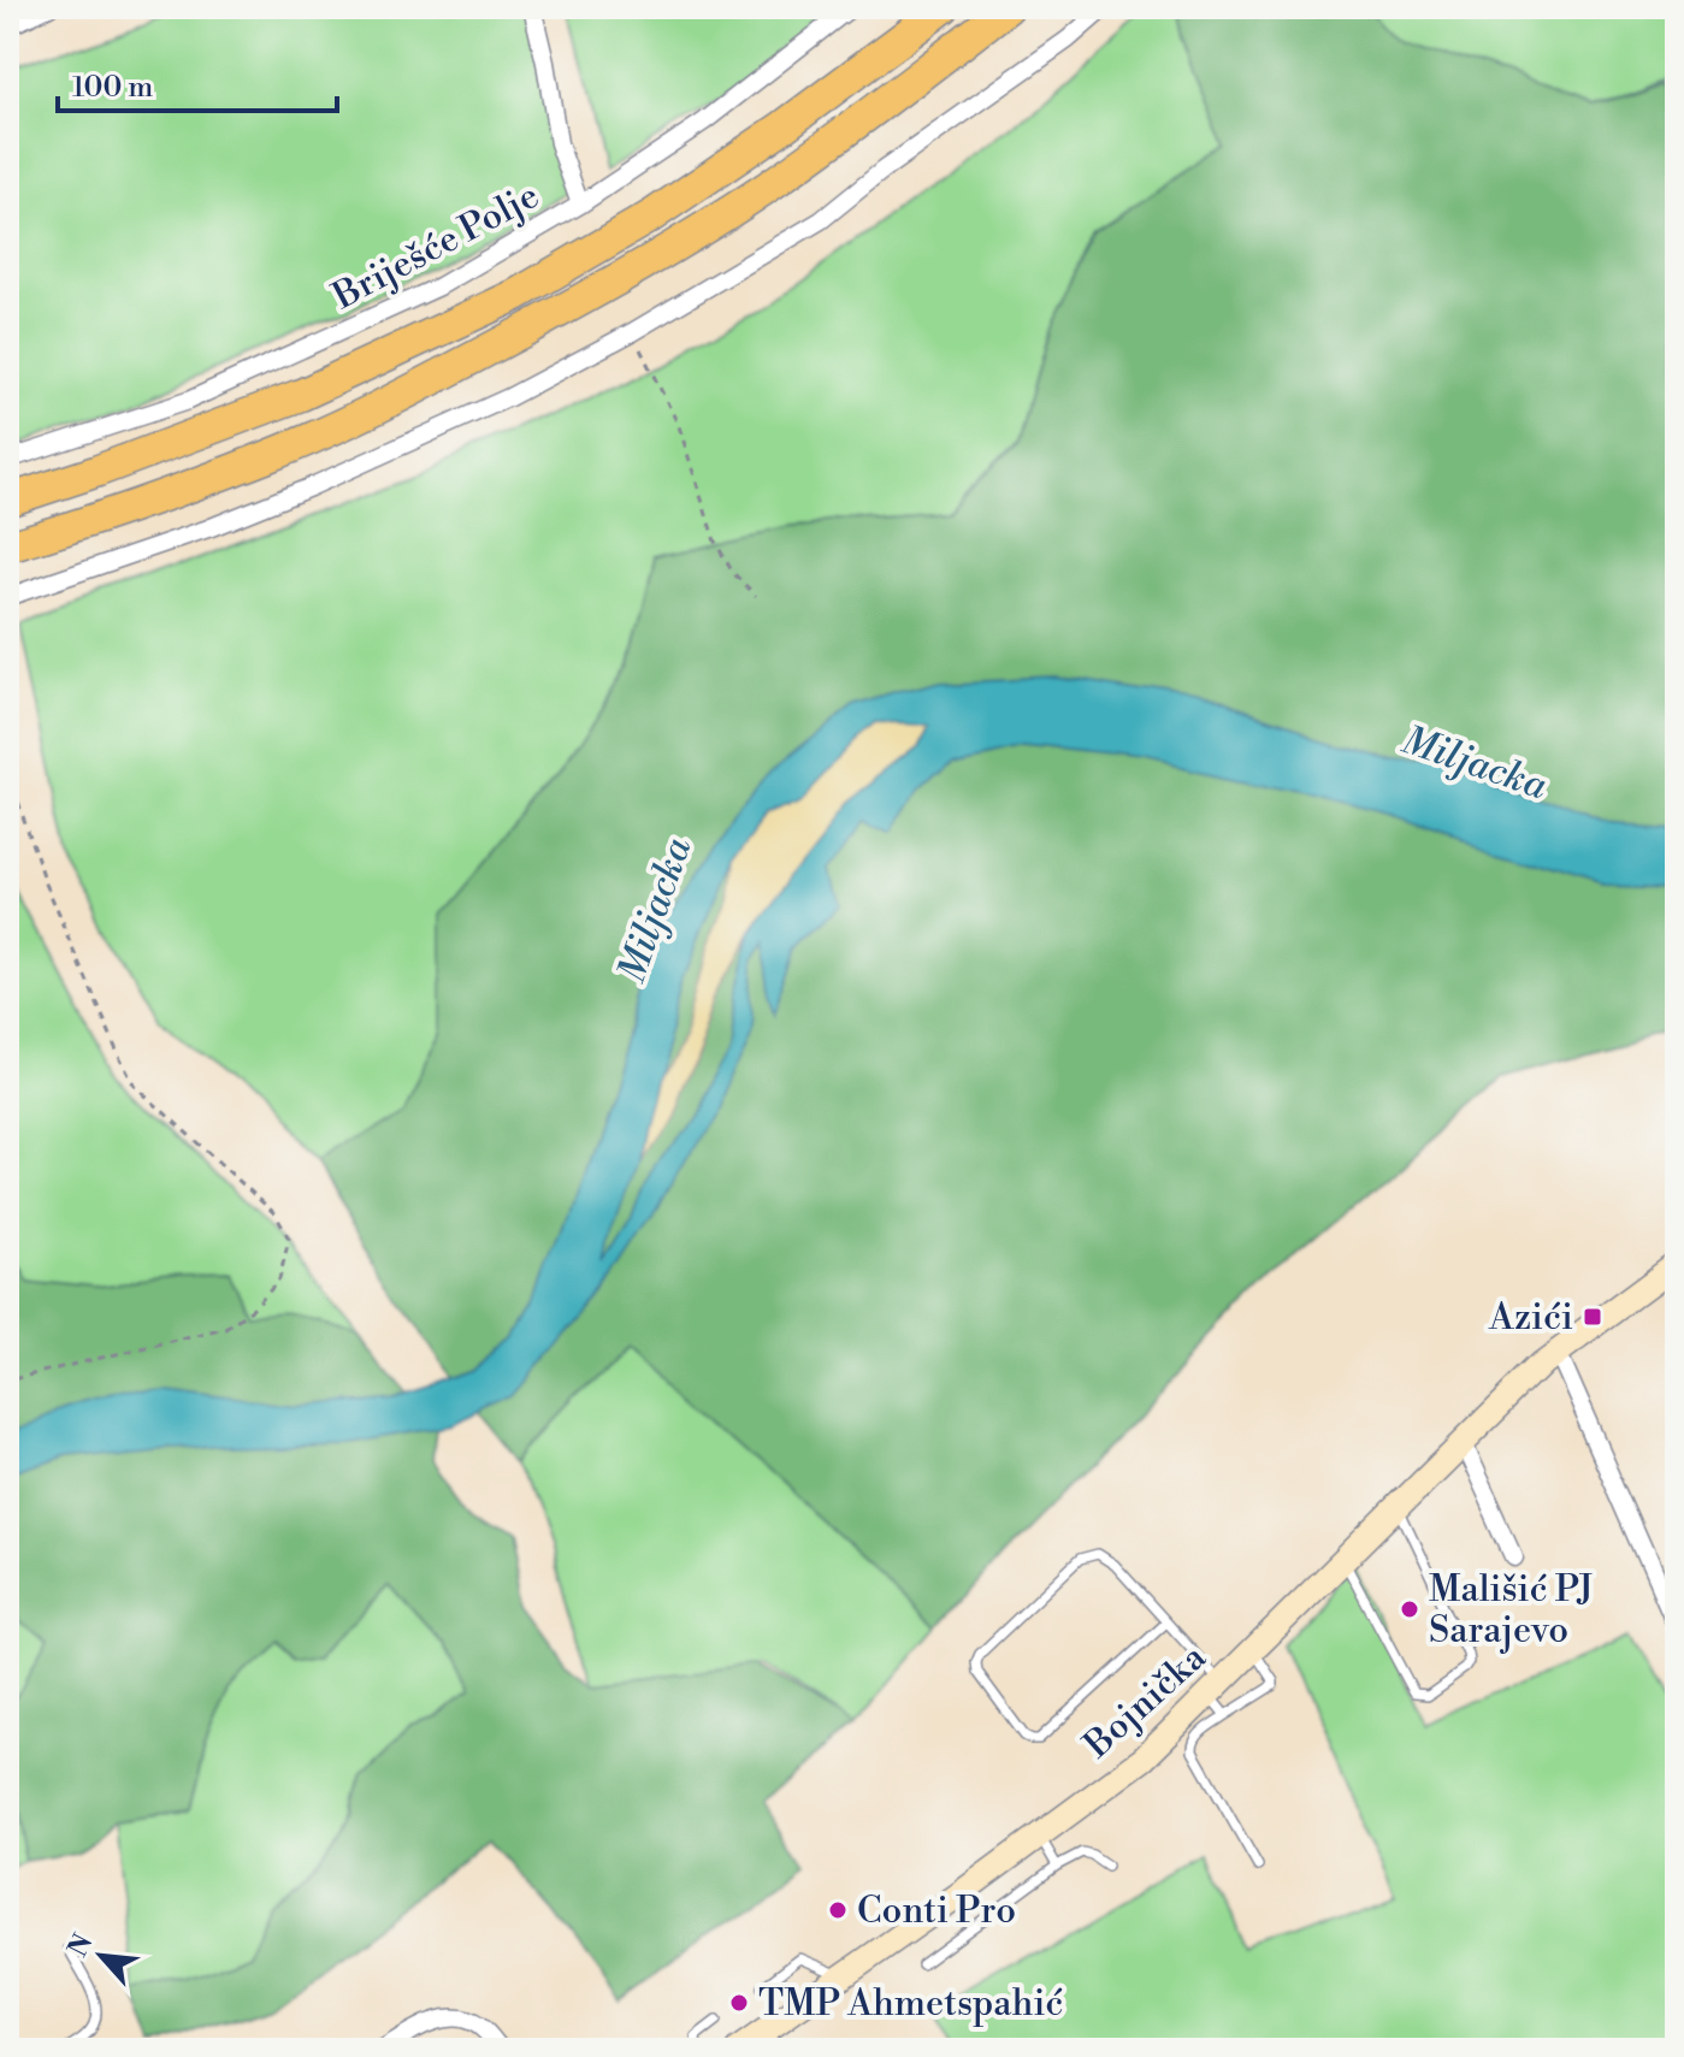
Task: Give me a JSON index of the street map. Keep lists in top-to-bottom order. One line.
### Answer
{"streets":{"main road":["Bojnička"],"street":["Briješće Polje"]},"water":["Miljacka"],"places":{"transit":["Azići"],"other":["Mališić PJ Sarajevo","Conti Pro","TMP Ahmetspahić"]},"scale_bar":"100 m","north":"top left"}
